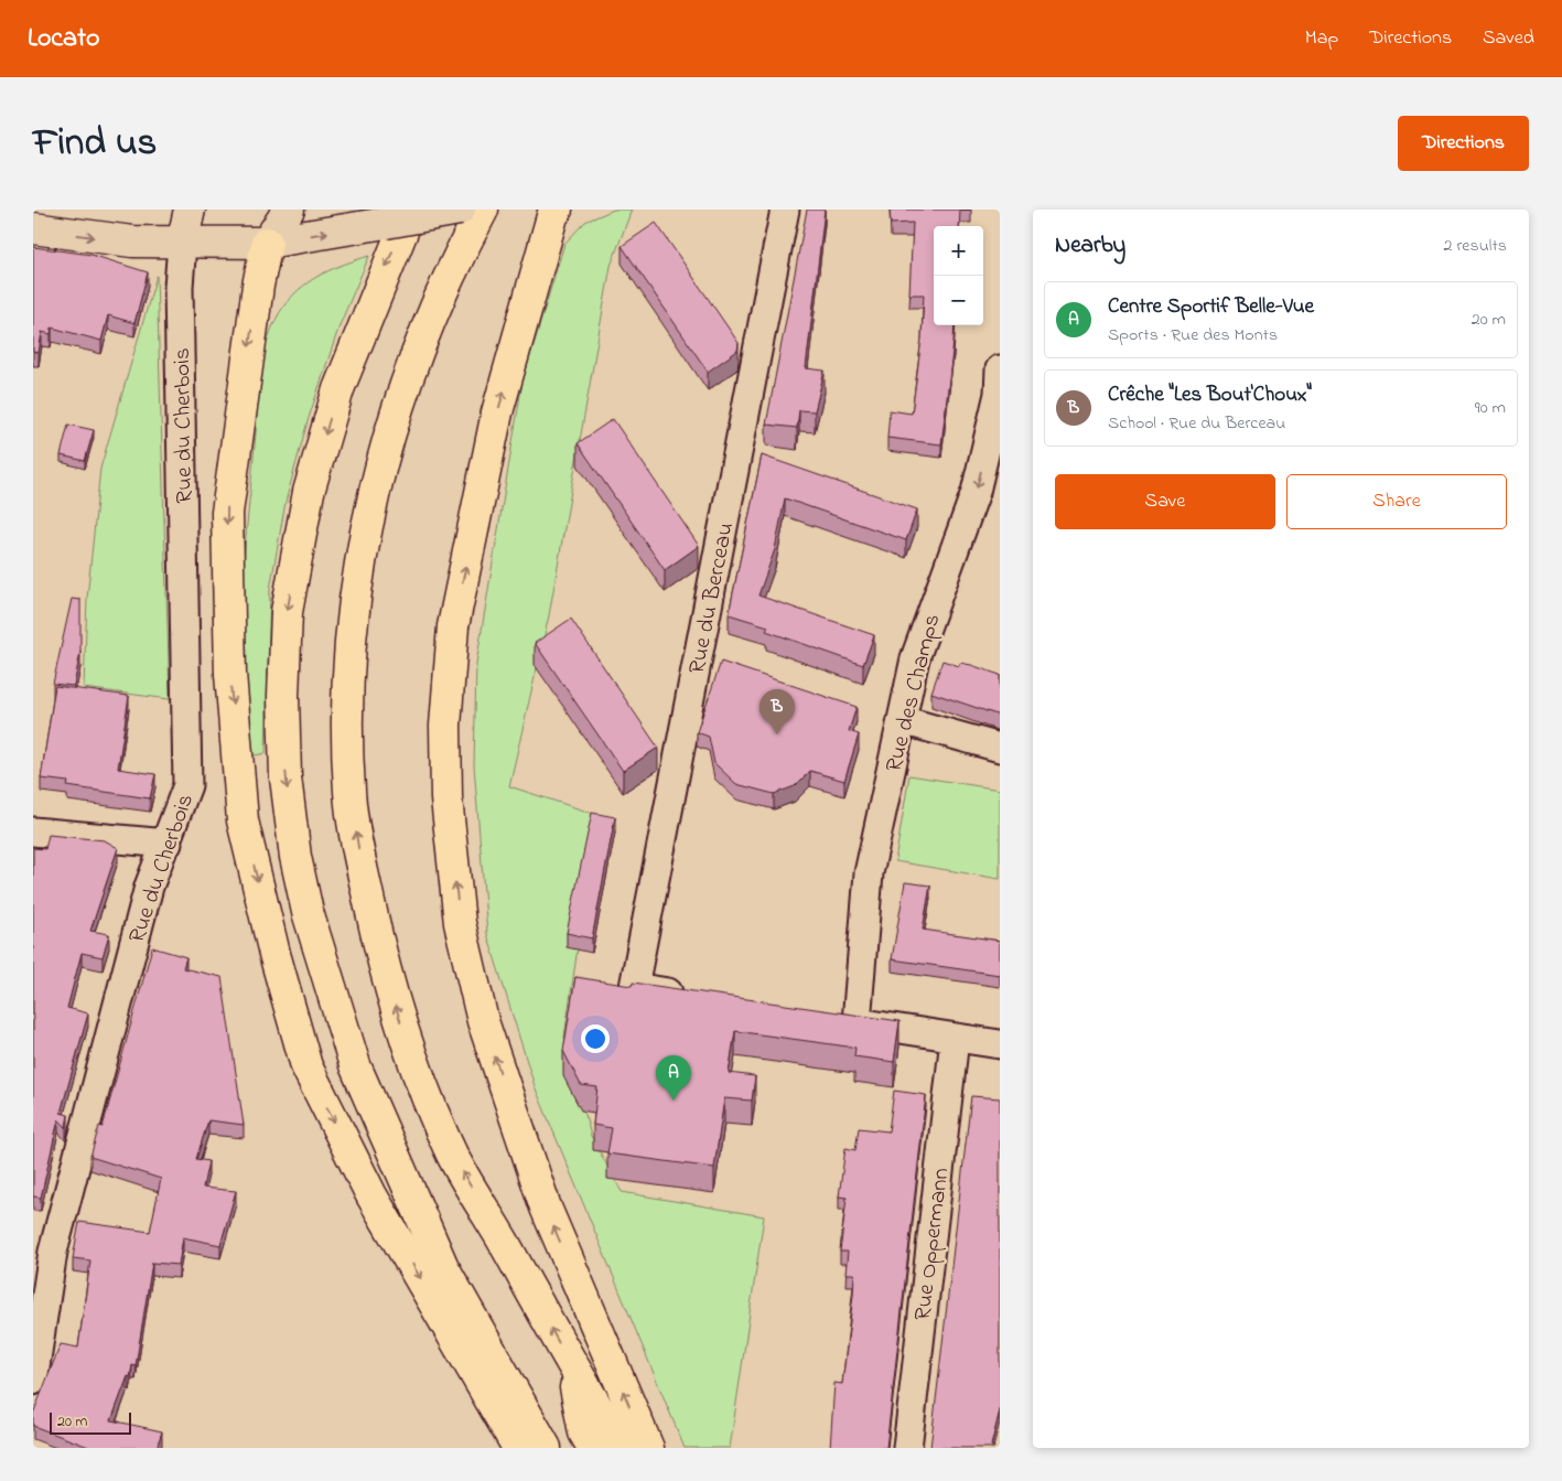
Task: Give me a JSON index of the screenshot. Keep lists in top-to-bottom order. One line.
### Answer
{"streets":{"street":["Rue du Cherbois","Rue du Berceau","Rue des Champs","Rue Oppermann"]},"crossings":[["Rue des Champs","Rue Oppermann"]],"one_way":["Rue des Champs"],"scale_bar":"20 m","page":{"header":"Locato","nav":["Map","Directions","Saved"],"title":"Find us","buttons":["Directions",["Save","Share"]],"heading":["Nearby","2 results"],"map_buttons":["+","−"],"list":[{"mark":"A","name":"Centre Sportif Belle-Vue","note":"Sports · Rue des Monts","value":"20 m"},{"mark":"B","name":"Crêche \"Les Bout'Choux\"","note":"School · Rue du Berceau","value":"90 m"}],"pins":["B","A"],"scale":"20 m"}}
